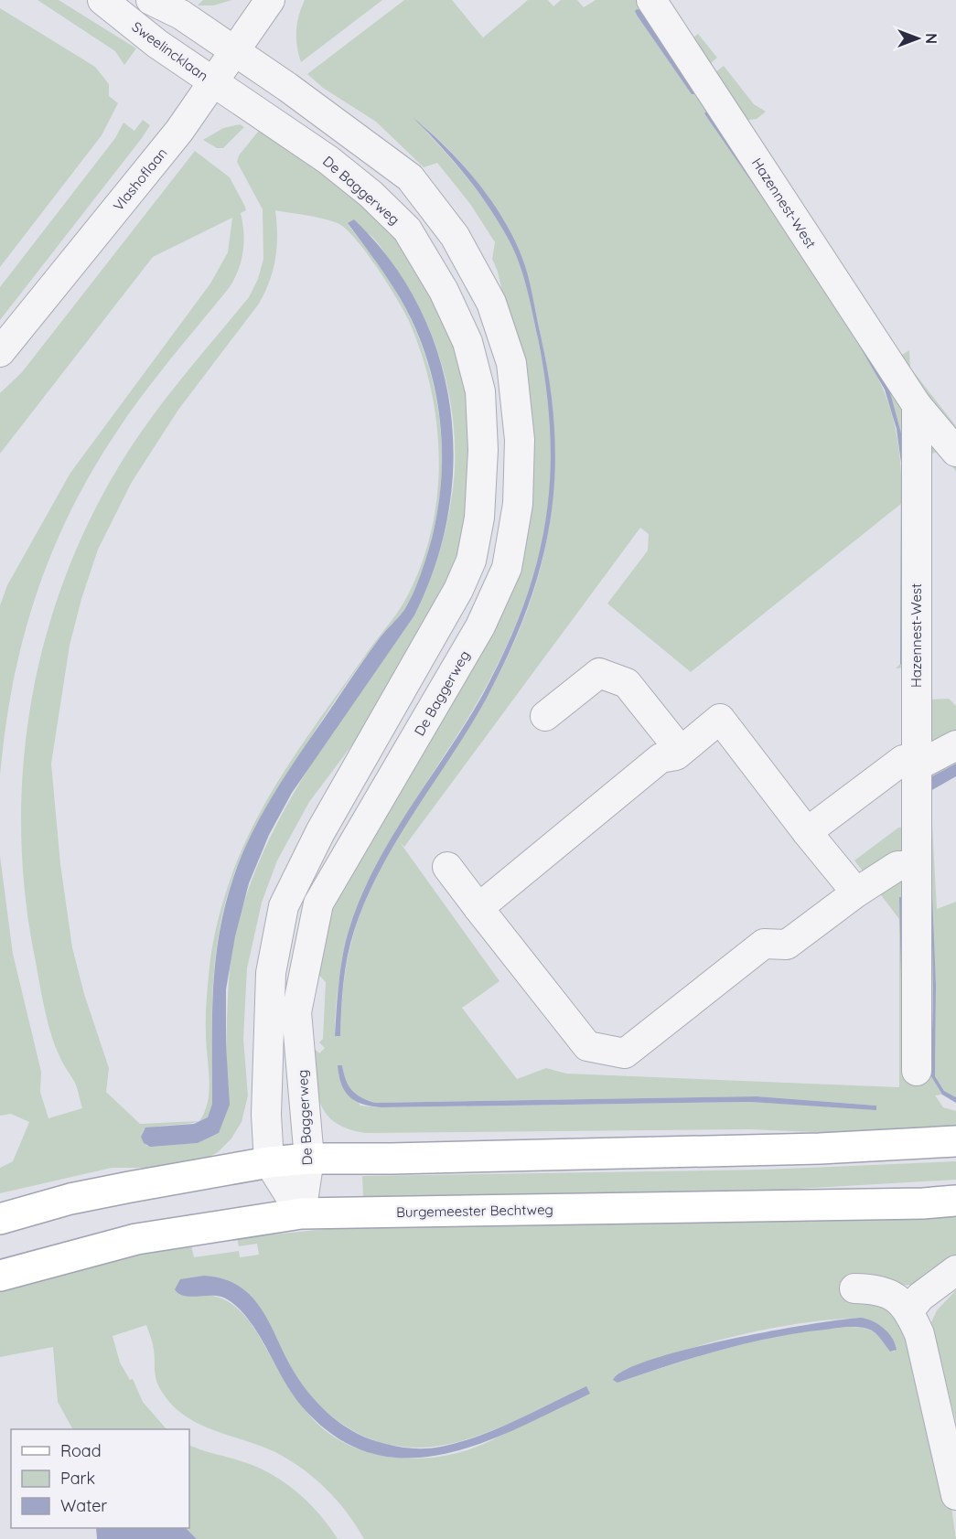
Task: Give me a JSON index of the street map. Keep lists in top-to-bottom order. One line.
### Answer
{"streets":{"main road":["Burgemeester Bechtweg"],"street":["Sweelincklaan","Vlashoflaan","De Baggerweg","Hazennest-West"]},"crossings":[["Sweelincklaan","Vlashoflaan"],["Sweelincklaan","De Baggerweg"],["Vlashoflaan","De Baggerweg"],["De Baggerweg","Burgemeester Bechtweg"]],"legend":["Road","Park","Water"],"north":"right"}
